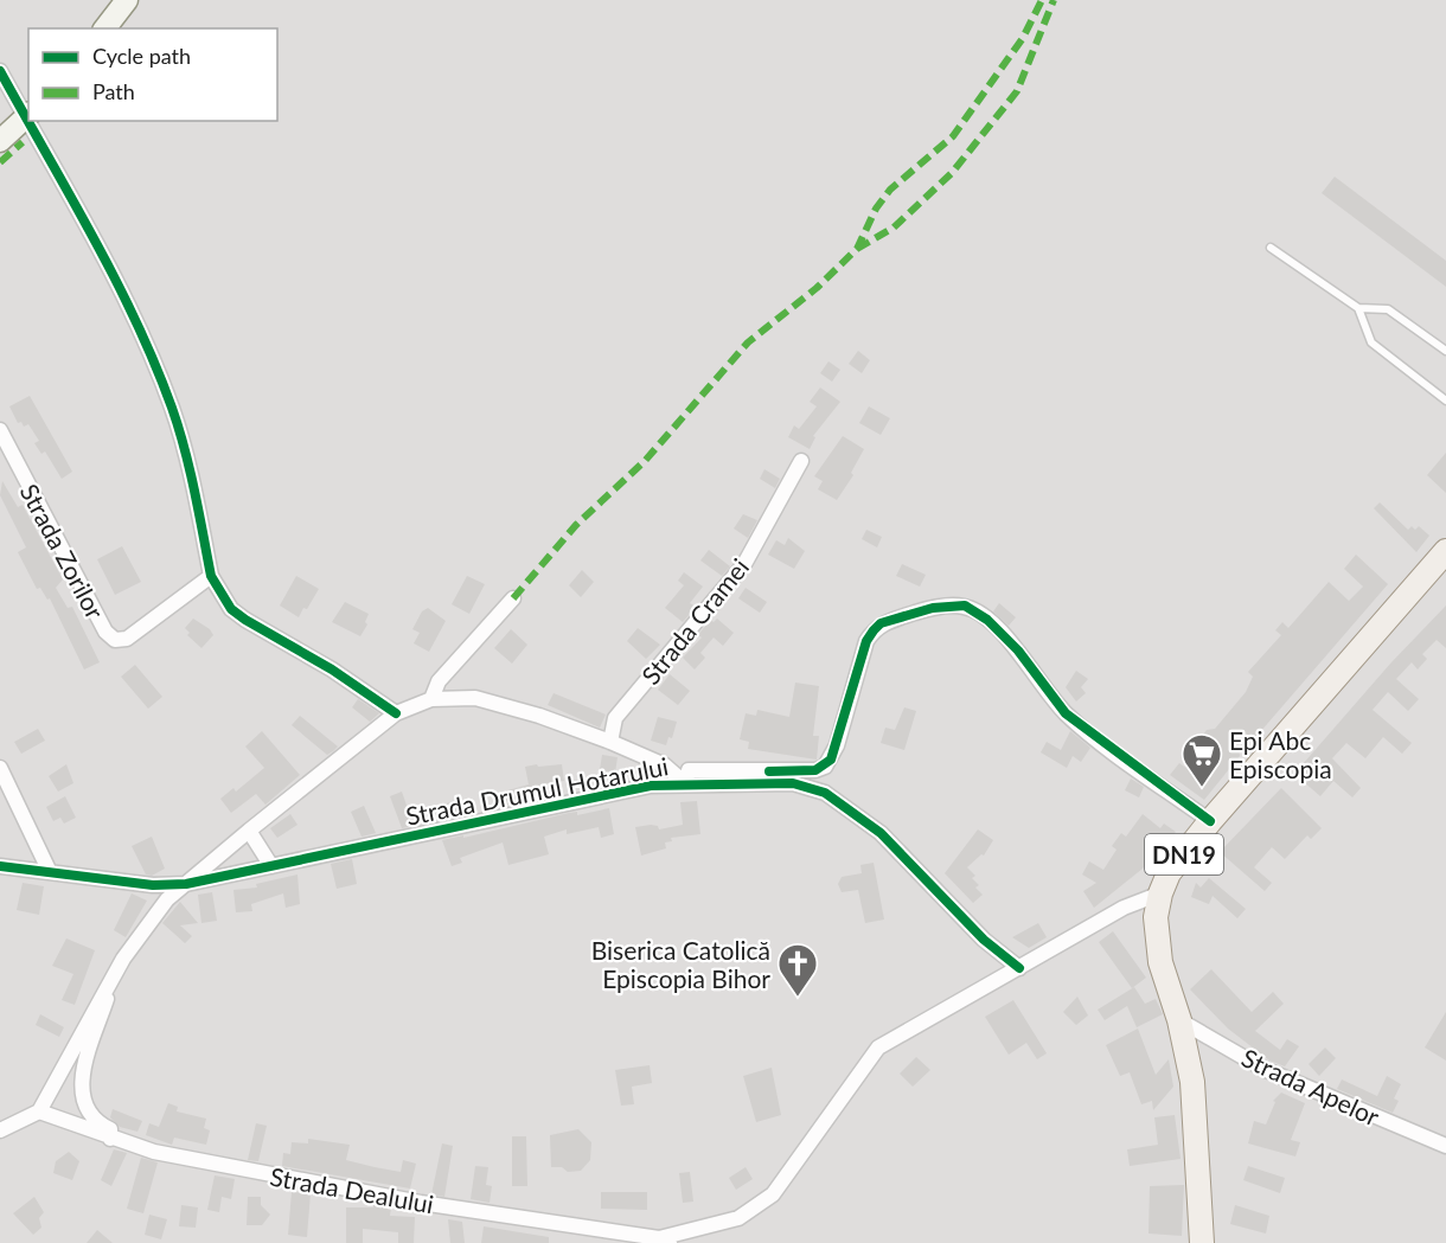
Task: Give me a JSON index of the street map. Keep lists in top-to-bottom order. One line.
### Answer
{"streets":{"main road":["DN19"],"street":["Strada Zorilor","Strada Cramei","Strada Drumul Hotarului","Strada Apelor","Strada Dealului"]},"crossings":[["DN19","Strada Apelor"]],"places":{"supermarket":["Epi Abc Episcopia"],"church":["Biserica Catolică Episcopia Bihor"]},"legend":["Cycle path","Path"]}
